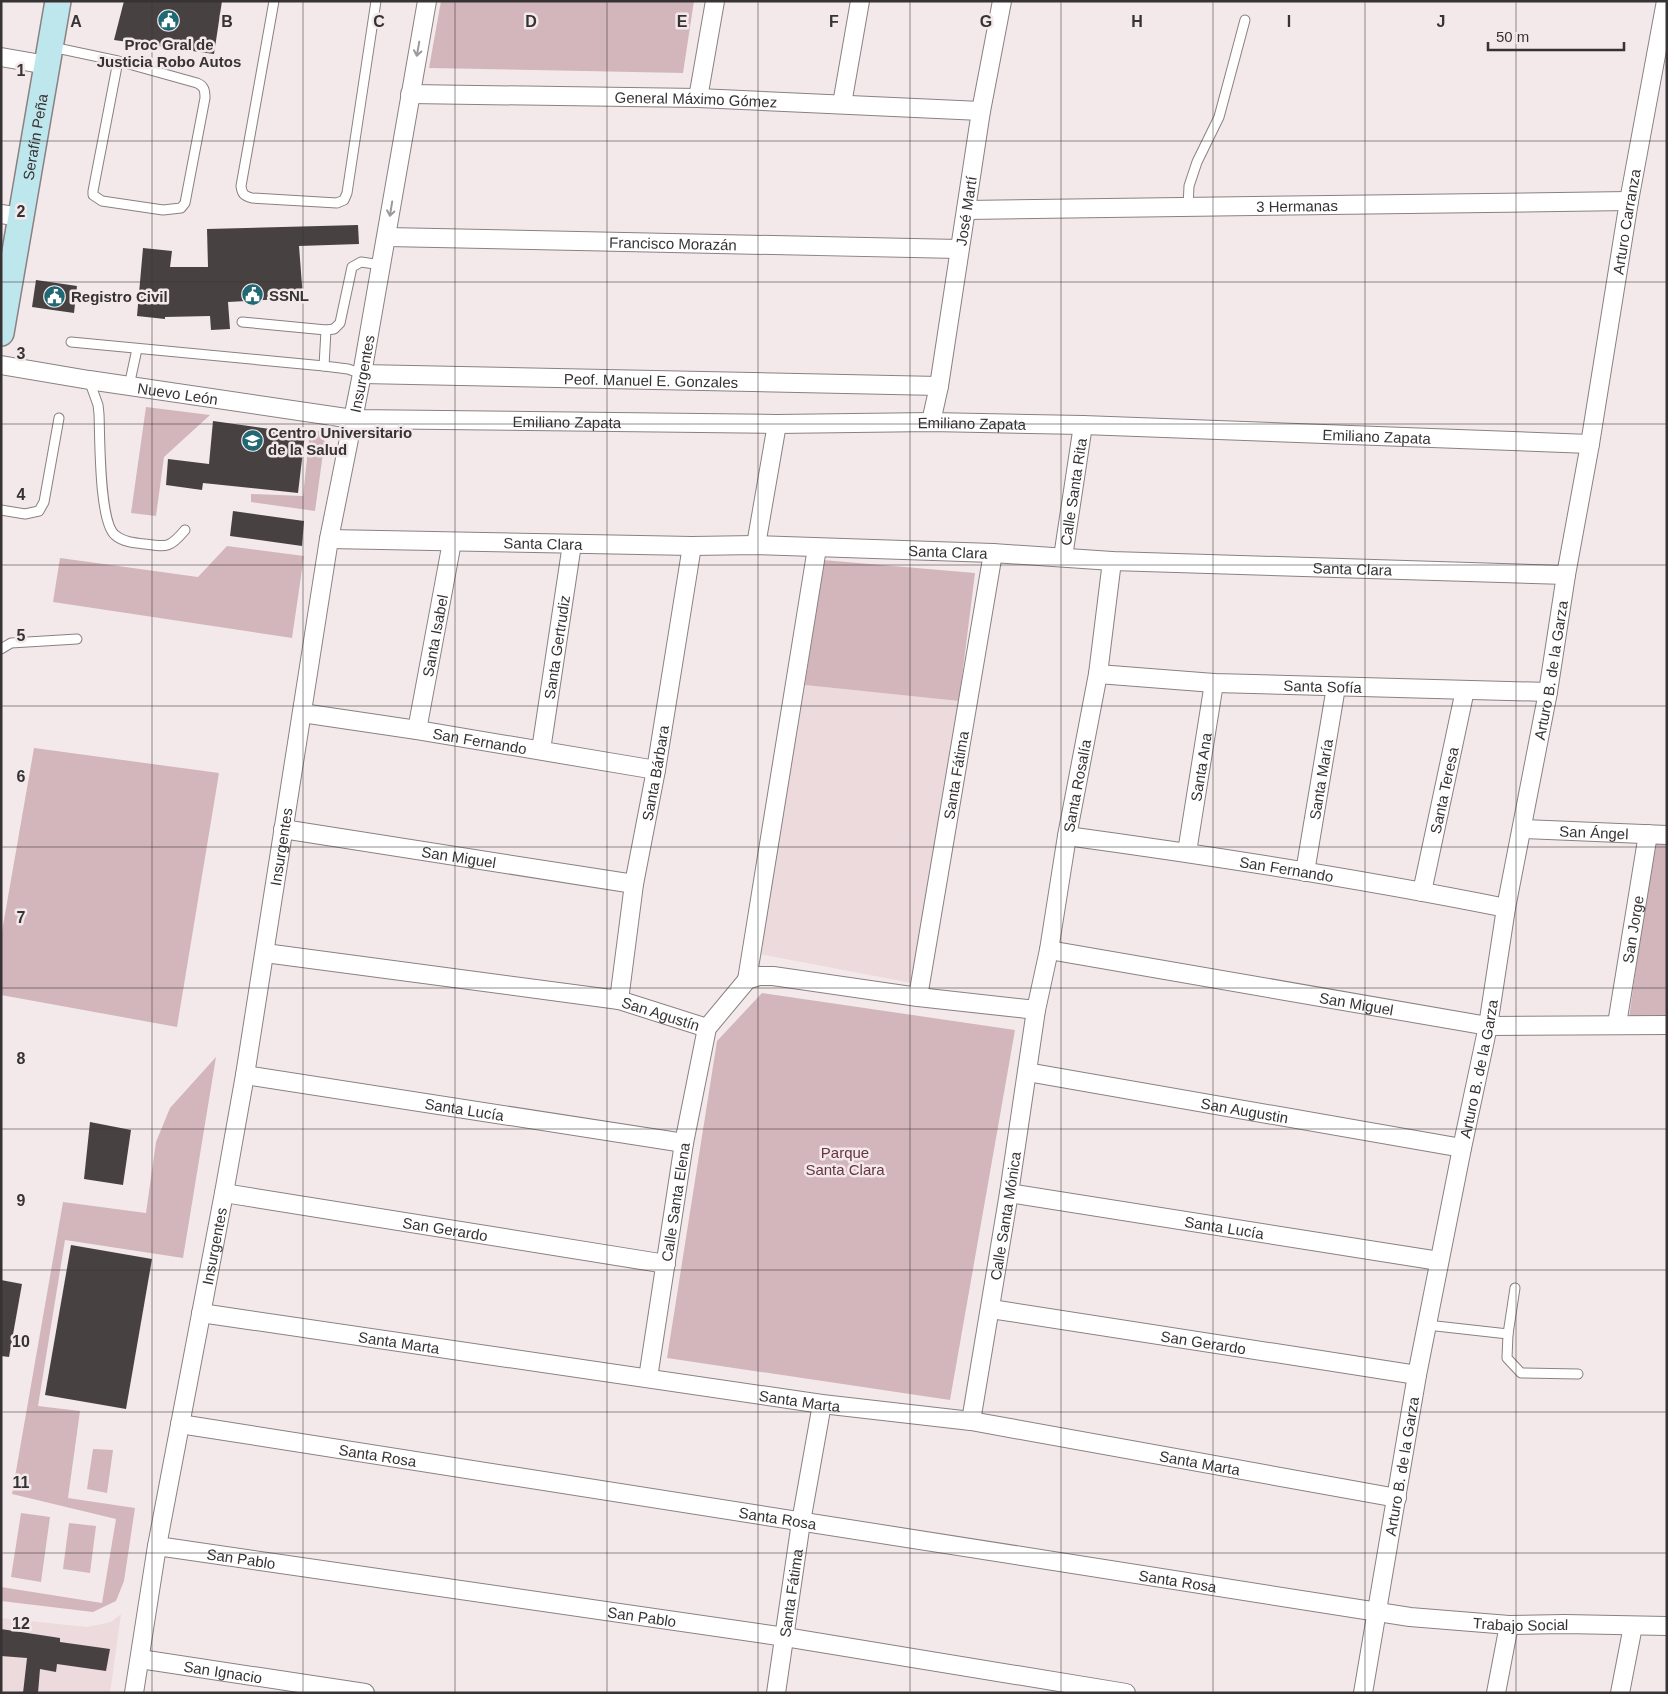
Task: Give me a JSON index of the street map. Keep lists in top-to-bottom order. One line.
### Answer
{"streets":{"main road":["Serafín Peña"],"street":["General Máximo Gómez","3 Hermanas","José Martí","Arturo Carranza","Francisco Morazán","Insurgentes","Peof. Manuel E. Gonzales","Nuevo León","Emiliano Zapata","Calle Santa Rita","Santa Clara","Santa Isabel","Santa Gertrudiz","Arturo B. de la Garza","Santa Sofía","San Fernando","Santa Ana","Santa Bárbara","Santa Fátima","Santa María","Santa Rosalía","Santa Teresa","San Ángel","San Miguel","San Jorge","San Agustín","Santa Lucía","San Augustin","Calle Santa Elena","Calle Santa Mónica","San Gerardo","Santa Marta","Santa Rosa","San Pablo","Trabajo Social","San Ignacio"]},"crossings":[["General Máximo Gómez","José Martí"],["General Máximo Gómez","Insurgentes"],["3 Hermanas","José Martí"],["3 Hermanas","Arturo Carranza"],["José Martí","Francisco Morazán"],["José Martí","Peof. Manuel E. Gonzales"],["José Martí","Emiliano Zapata"],["Arturo Carranza","Emiliano Zapata"],["Arturo Carranza","Arturo B. de la Garza"],["Francisco Morazán","Insurgentes"],["Insurgentes","Peof. Manuel E. Gonzales"],["Insurgentes","Nuevo León"],["Insurgentes","Emiliano Zapata"],["Insurgentes","Santa Clara"],["Insurgentes","San Fernando"],["Insurgentes","San Miguel"],["Insurgentes","San Agustín"],["Insurgentes","Santa Lucía"],["Insurgentes","San Gerardo"],["Insurgentes","Santa Marta"],["Insurgentes","Santa Rosa"],["Insurgentes","San Pablo"],["Insurgentes","San Ignacio"],["Nuevo León","Emiliano Zapata"],["Emiliano Zapata","Calle Santa Rita"],["Emiliano Zapata","Arturo B. de la Garza"],["Calle Santa Rita","Santa Clara"],["Santa Clara","Santa Isabel"],["Santa Clara","Santa Gertrudiz"],["Santa Clara","Arturo B. de la Garza"],["Santa Clara","Santa Bárbara"],["Santa Clara","Santa Fátima"],["Santa Clara","Santa Rosalía"],["Santa Isabel","San Fernando"],["Santa Gertrudiz","San Fernando"],["Arturo B. de la Garza","Santa Sofía"],["Arturo B. de la Garza","San Fernando"],["Arturo B. de la Garza","San Ángel"],["Arturo B. de la Garza","San Miguel"],["Arturo B. de la Garza","Santa Lucía"],["Arturo B. de la Garza","San Augustin"],["Arturo B. de la Garza","San Gerardo"],["Arturo B. de la Garza","Santa Marta"],["Arturo B. de la Garza","Santa Rosa"],["Arturo B. de la Garza","Trabajo Social"],["Santa Sofía","Santa Ana"],["Santa Sofía","Santa María"],["Santa Sofía","Santa Rosalía"],["Santa Sofía","Santa Teresa"],["San Fernando","Santa Ana"],["San Fernando","Santa Bárbara"],["San Fernando","Santa María"],["San Fernando","Santa Rosalía"],["San Fernando","Santa Teresa"],["Santa Bárbara","San Miguel"],["Santa Bárbara","San Agustín"],["Santa Fátima","Santa Marta"],["Santa Fátima","Santa Rosa"],["Santa Fátima","San Pablo"],["Santa Rosalía","San Miguel"],["Santa Rosalía","Calle Santa Mónica"],["San Ángel","San Jorge"],["San Miguel","San Jorge"],["San Agustín","Calle Santa Elena"],["Santa Lucía","Calle Santa Elena"],["Santa Lucía","Calle Santa Mónica"],["San Augustin","Calle Santa Mónica"],["Calle Santa Elena","San Gerardo"],["Calle Santa Elena","Santa Marta"],["Calle Santa Mónica","San Gerardo"],["Calle Santa Mónica","Santa Marta"],["Santa Rosa","Trabajo Social"]],"parks":["Parque Santa Clara"],"places":{"public building":["Proc Gral de Justicia Robo Autos","SSNL","Registro Civil"],"school or university":["Centro Universitario de la Salud"]},"scale_bar":"50 m","grid":{"columns":["A","B","C","D","E","F","G","H","I","J"],"rows":["1","2","3","4","5","6","7","8","9","10","11","12"]}}
